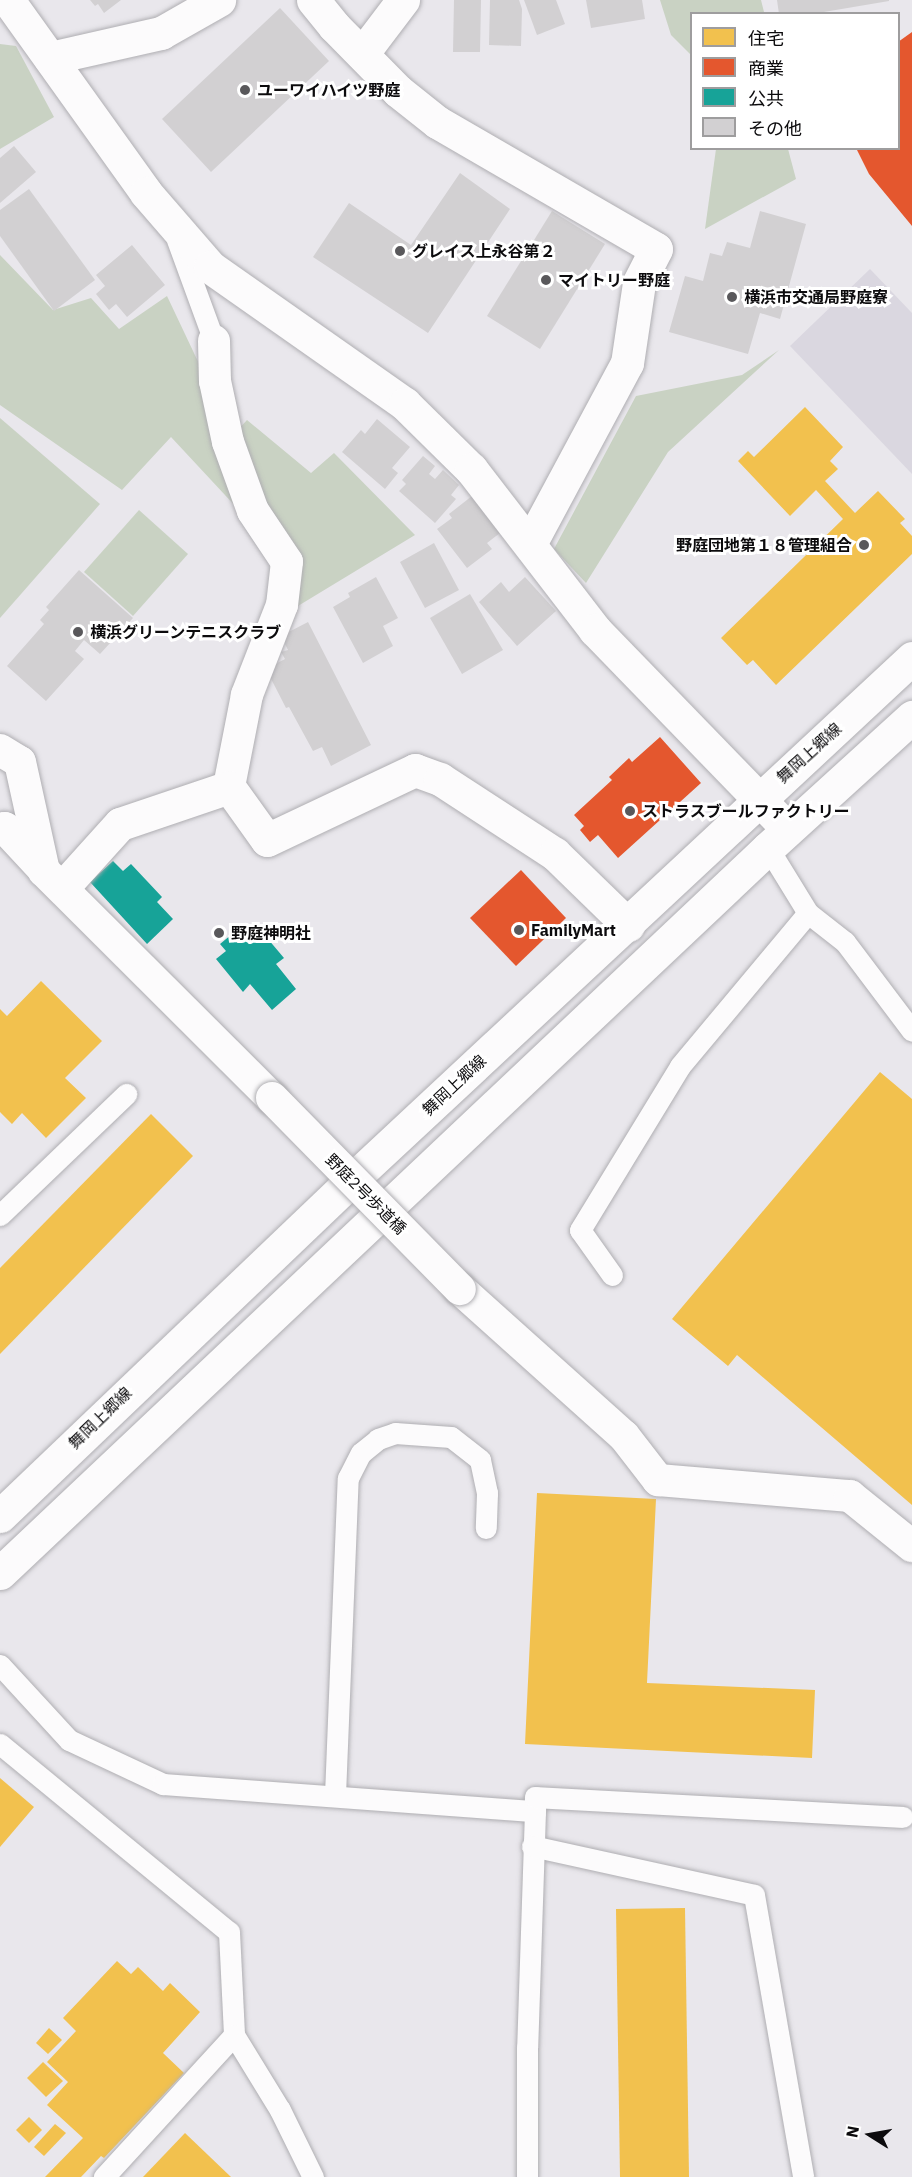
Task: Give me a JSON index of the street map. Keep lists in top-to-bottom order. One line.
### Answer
{"streets":{"street":["舞岡上郷線","野庭2号歩道橋"]},"places":["ユーワイハイツ野庭","グレイス上永谷第２","マイトリー野庭","横浜市交通局野庭寮","野庭団地第１８管理組合","横浜グリーンテニスクラブ","ストラスブールファクトリー","FamilyMart","野庭神明社"],"legend":["住宅","商業","公共","その他"],"north":"left"}
